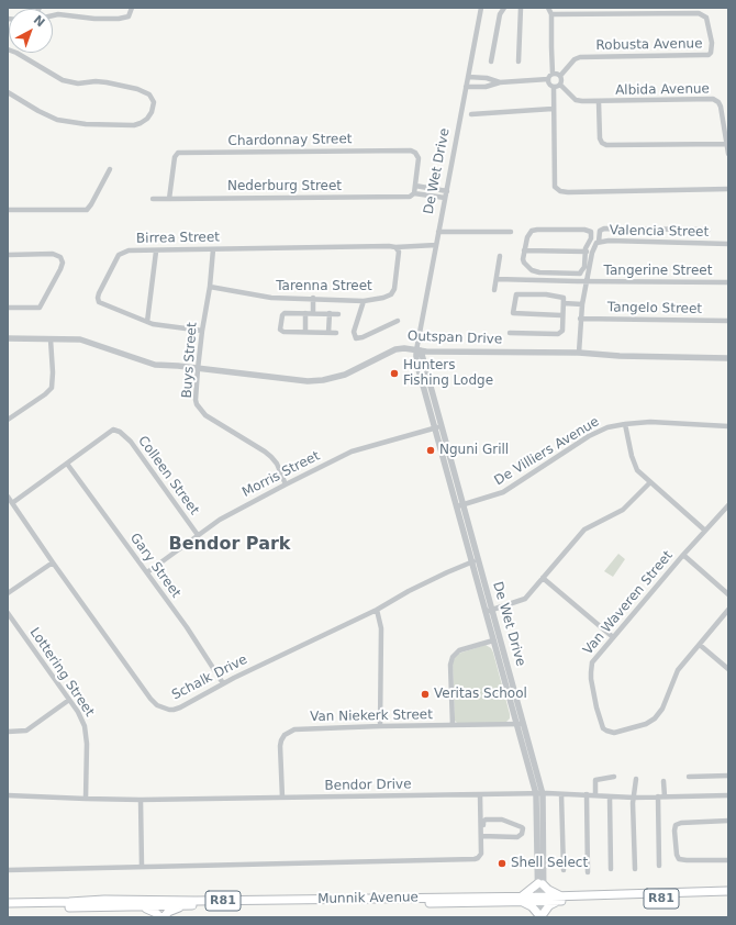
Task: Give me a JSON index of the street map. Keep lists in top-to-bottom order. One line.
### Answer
{"streets":{"main road":["Munnik Avenue","R81"],"street":["Robusta Avenue","Albida Avenue","Chardonnay Street","De Wet Drive","Nederburg Street","Valencia Street","Birrea Street","Tangerine Street","Tarenna Street","Tangelo Street","Outspan Drive","Buys Street","De Villiers Avenue","Morris Street","Colleen Street","Gary Street","Van Waveren Street","Lottering Street","Schalk Drive","Van Niekerk Street","Bendor Drive"]},"crossings":[["Robusta Avenue","Albida Avenue"],["Chardonnay Street","Nederburg Street"],["De Wet Drive","Nederburg Street"],["De Wet Drive","Birrea Street"],["De Wet Drive","Outspan Drive"],["De Wet Drive","De Villiers Avenue"],["De Wet Drive","Morris Street"],["De Wet Drive","Schalk Drive"],["De Wet Drive","Van Niekerk Street"],["De Wet Drive","Bendor Drive"],["De Wet Drive","Munnik Avenue"],["Valencia Street","Tangerine Street"],["Valencia Street","Tangelo Street"],["Valencia Street","Outspan Drive"],["Birrea Street","Tarenna Street"],["Birrea Street","Buys Street"],["Tarenna Street","Buys Street"],["Outspan Drive","Buys Street"],["Buys Street","Morris Street"],["Morris Street","Colleen Street"],["Morris Street","Gary Street"],["Colleen Street","Gary Street"],["Colleen Street","Schalk Drive"],["Gary Street","Schalk Drive"],["Lottering Street","Bendor Drive"],["Van Niekerk Street","Bendor Drive"]],"districts":["Bendor Park"],"places":["Hunters Fishing Lodge","Nguni Grill","Veritas School","Shell Select"],"north":"top right"}
